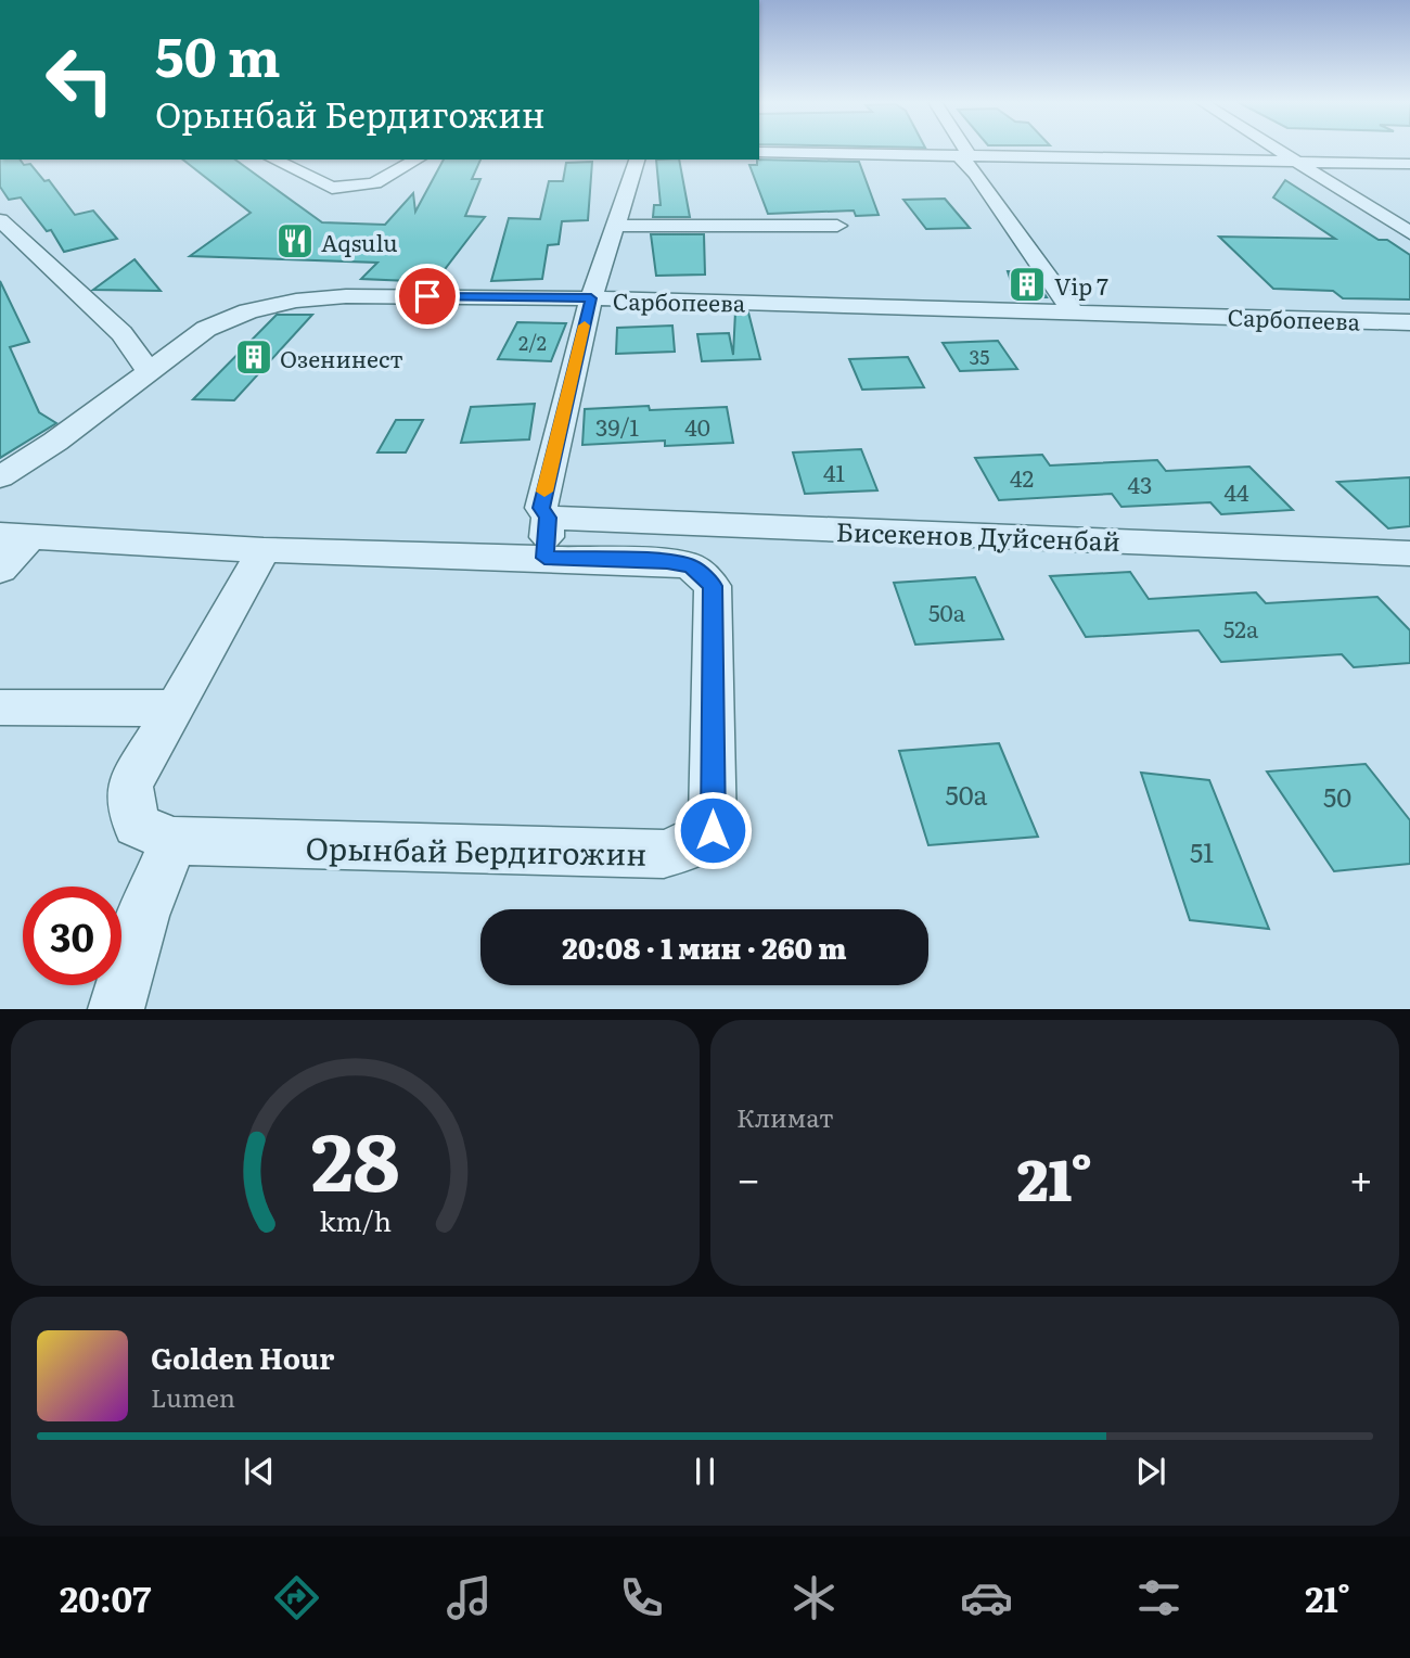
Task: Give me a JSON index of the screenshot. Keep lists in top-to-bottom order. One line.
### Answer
{"streets":{"street":["Сарбопеева","Бисекенов Дуйсенбай","Орынбай Бердигожин"]},"crossings":[["Бисекенов Дуйсенбай","Орынбай Бердигожин"]],"places":{"restaurant":["Aqsulu"],"building":["Vip 7","Озенинест"]},"house_numbers":["2/2","35","39/1","40","41","42","43","44","50а","52а","50а","50","51"],"page":{"turn":["50 m","Орынбай Бердигожин"],"limit":"30","trip":"20:08 · 1 мин · 260 m","tile":"Климат","heat":["−","21°","+"],"song":["Golden Hour","Lumen"],"tabs":["20:07","21°"],"gauge":["28","km/h"]}}
